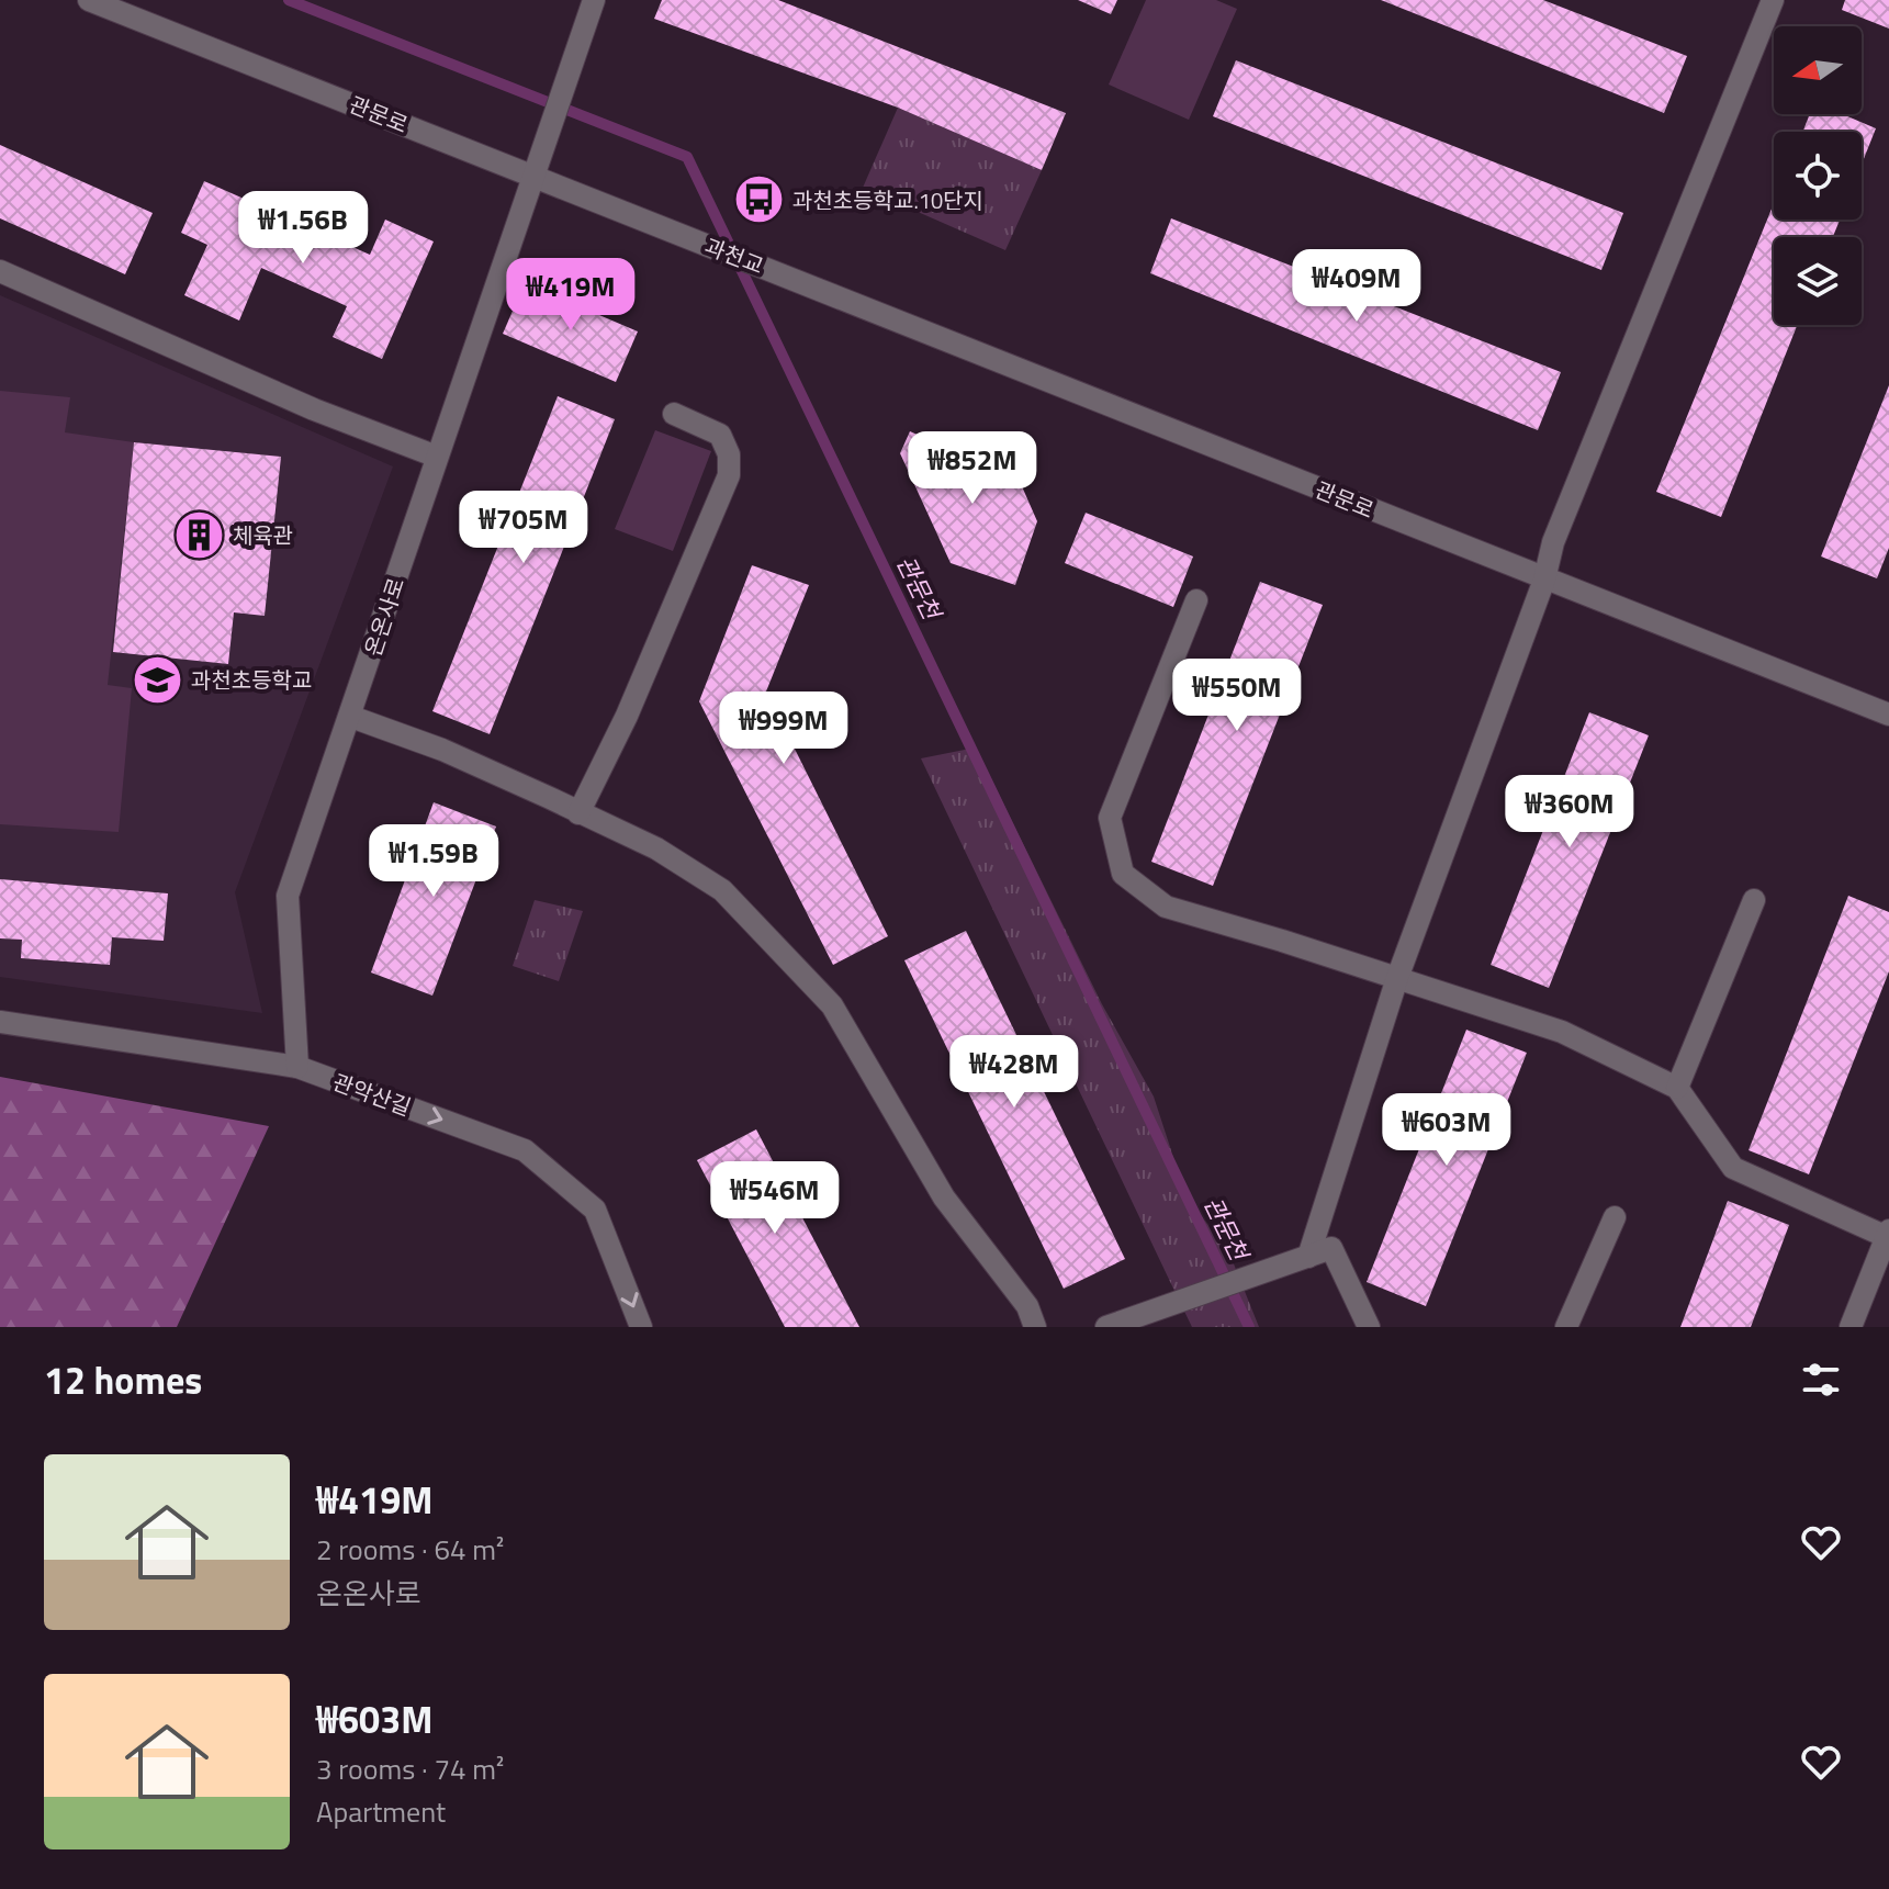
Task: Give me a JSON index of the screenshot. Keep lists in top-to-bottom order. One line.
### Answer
{"streets":{"street":["관문로","과천교","온온사로","관악산길"]},"crossings":[["관문로","과천교"],["관문로","온온사로"],["온온사로","관악산길"]],"one_way":["관악산길"],"water":["관문천"],"places":{"bus stop":["과천초등학교.10단지"],"building":["체육관"],"school or university":["과천초등학교"]},"north":"left","page":{"price":["₩1.56B","₩409M","₩419M","₩852M","₩705M","₩550M","₩999M","₩360M","₩1.59B","₩428M","₩603M","₩546M"],"heading":"12 homes","list":[{"name":"₩419M","note":"2 rooms · 64 m² · 온온사로"},{"name":"₩603M","note":"3 rooms · 74 m² · Apartment"}]}}
